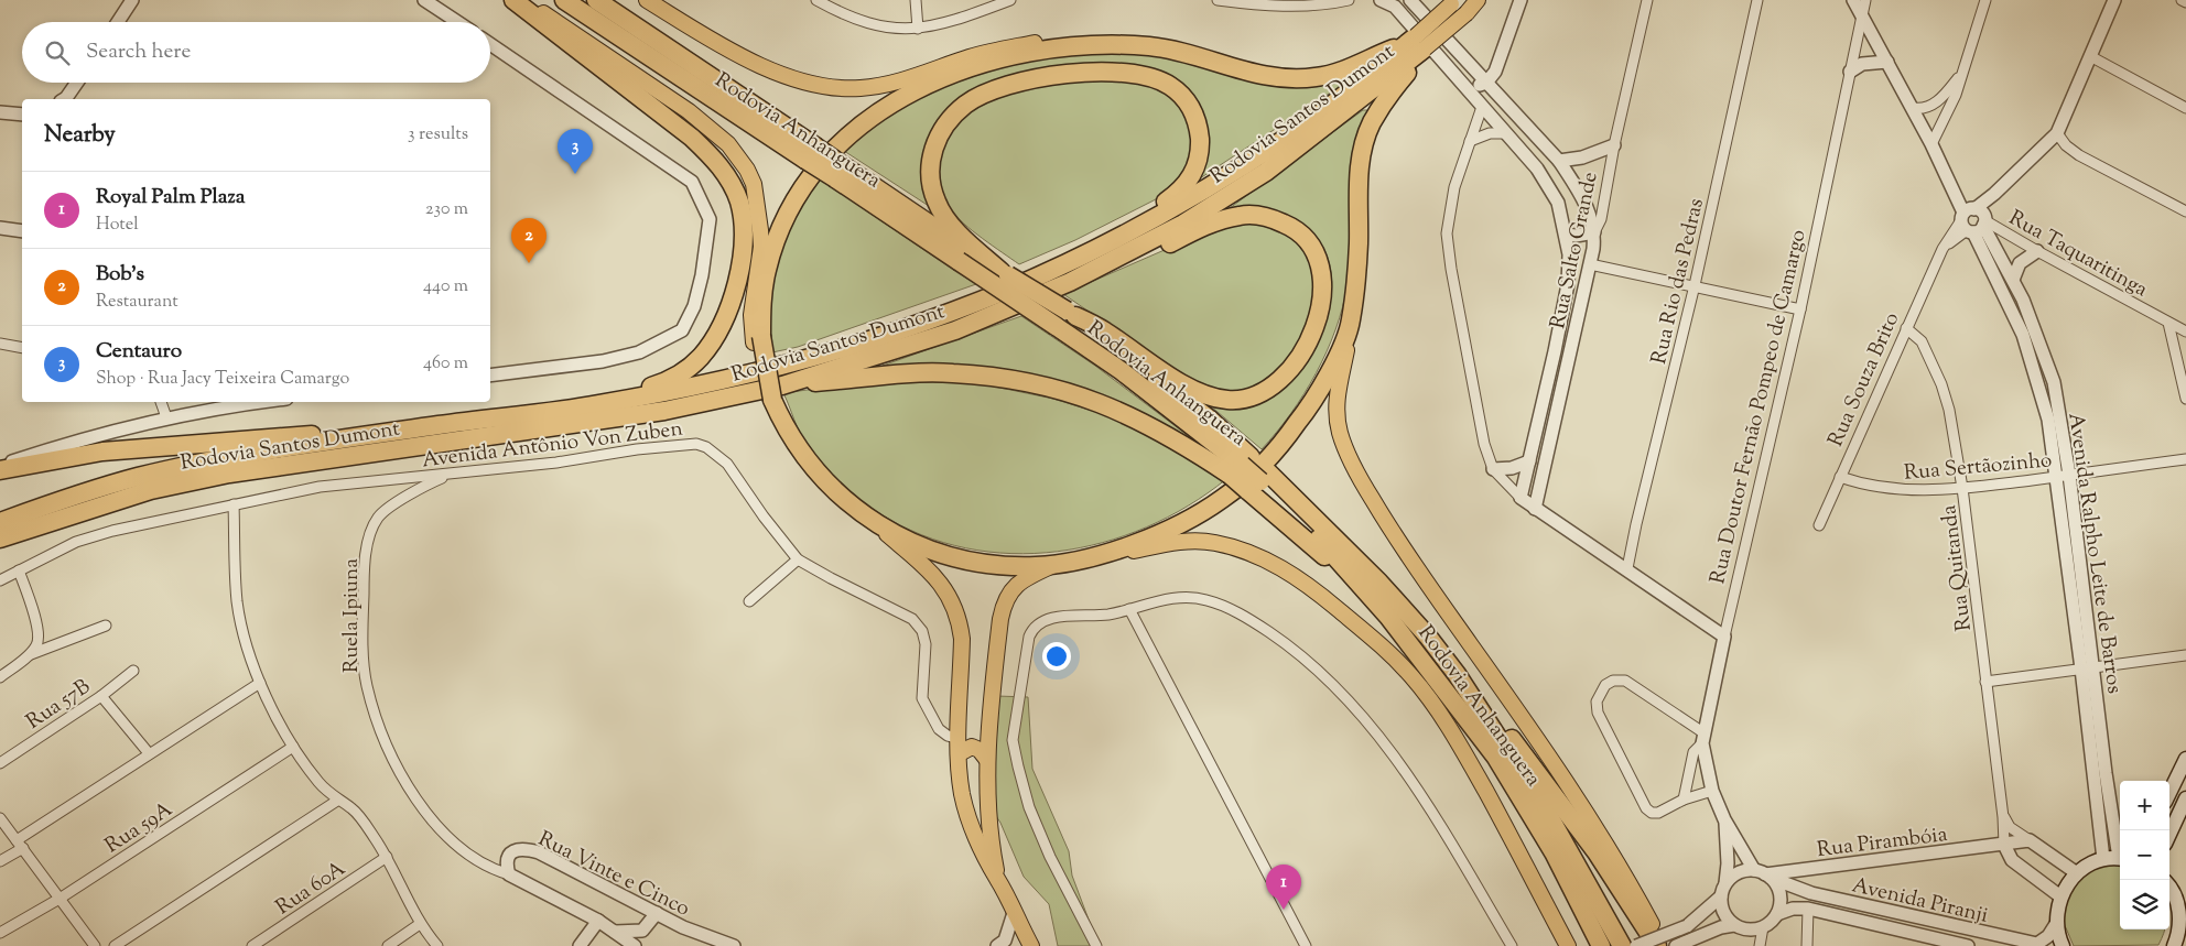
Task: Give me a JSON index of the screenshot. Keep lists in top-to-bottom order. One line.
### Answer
{"streets":{"highway":["Rodovia Santos Dumont","Rodovia Anhanguera"],"street":["Rua Salto Grande","Rua Taquaritinga","Rua Rio das Pedras","Rua Souza Brito","Rua Doutor Fernão Pompeo de Camargo","Avenida Antônio Von Zuben","Rua Sertãozinho","Avenida Ralpho Leite de Barros","Rua Quitanda","Ruela Ipiuna","Rua 57B","Rua 59A","Rua Pirambóia","Rua Vinte e Cinco","Rua 60A","Avenida Piranji"]},"crossings":[["Rua Taquaritinga","Rua Souza Brito"],["Rua Souza Brito","Rua Sertãozinho"],["Rua Souza Brito","Rua Quitanda"],["Rua Doutor Fernão Pompeo de Camargo","Rua Pirambóia"],["Rua Doutor Fernão Pompeo de Camargo","Avenida Piranji"],["Avenida Antônio Von Zuben","Ruela Ipiuna"],["Rua Sertãozinho","Avenida Ralpho Leite de Barros"],["Rua Sertãozinho","Rua Quitanda"],["Rua Quitanda","Rua Pirambóia"],["Ruela Ipiuna","Rua Vinte e Cinco"],["Rua Pirambóia","Avenida Piranji"]],"page":{"search":"Search here","heading":["Nearby","3 results"],"pins":["3","2","1"],"list":[{"mark":"1","name":"Royal Palm Plaza","note":"Hotel","value":"230 m"},{"mark":"2","name":"Bob's","note":"Restaurant","value":"440 m"},{"mark":"3","name":"Centauro","note":"Shop · Rua Jacy Teixeira Camargo","value":"460 m"}],"map_buttons":["+","−"]}}
